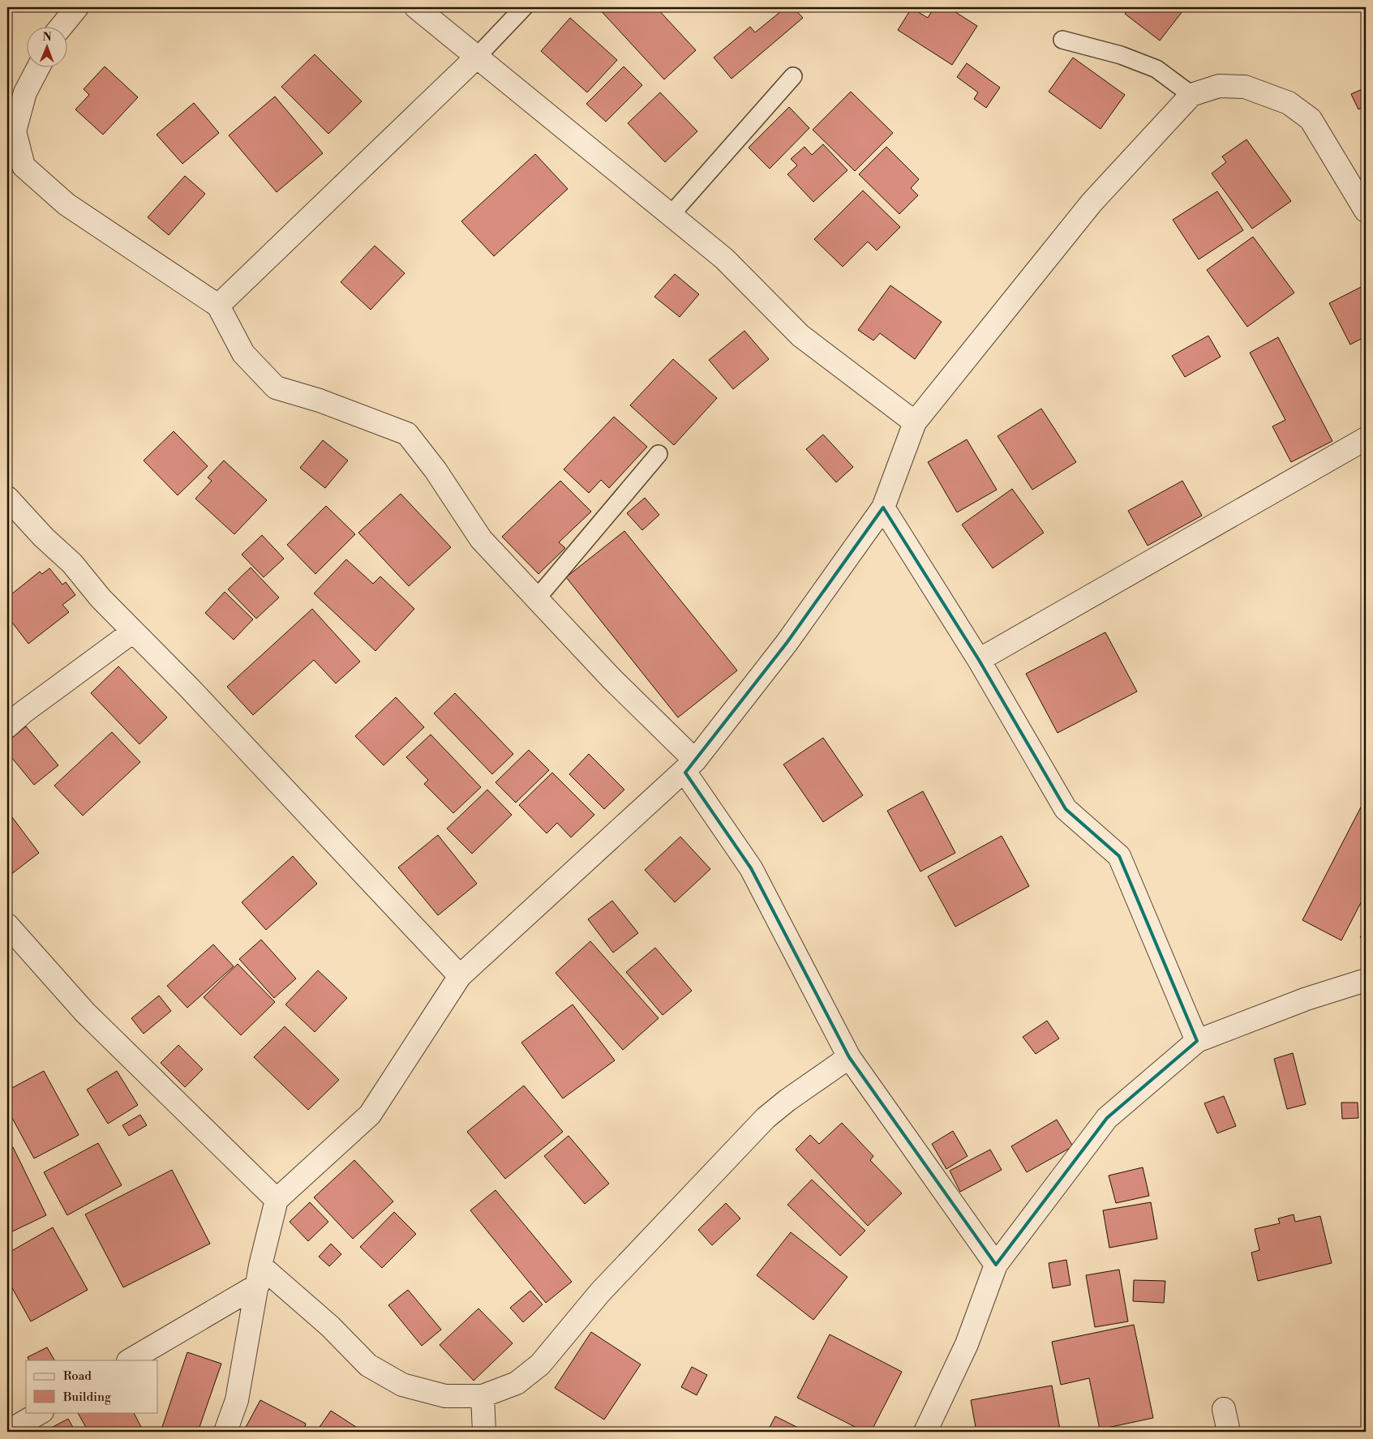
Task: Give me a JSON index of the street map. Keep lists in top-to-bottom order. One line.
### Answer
{"legend":["Road","Building"],"north":"top"}
